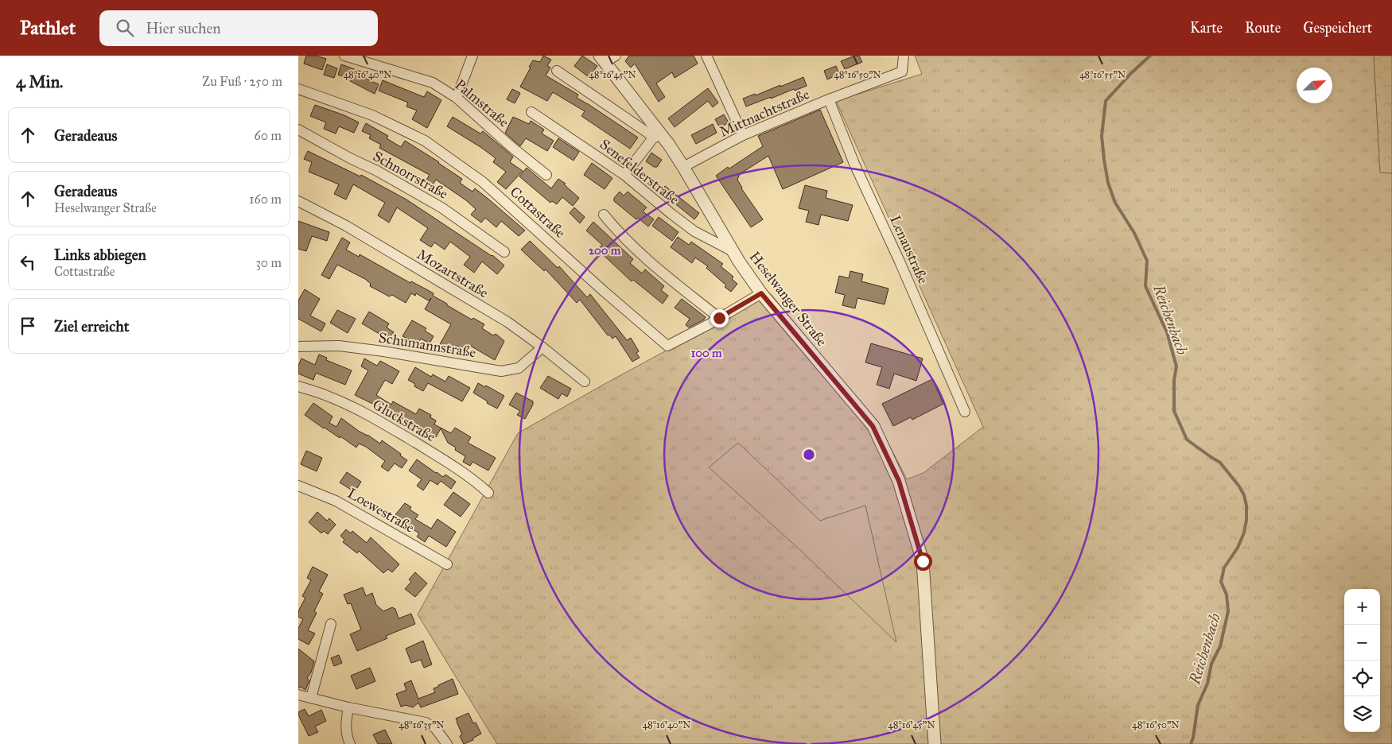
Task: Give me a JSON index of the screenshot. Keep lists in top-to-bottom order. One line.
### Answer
{"streets":{"street":["Palmstraße","Mittnachtstraße","Senefelderstraße","Schnorrstraße","Cottastraße","Lenaustraße","Mozartstraße","Heselwanger Straße","Schumannstraße","Gluckstraße","Loewestraße"]},"crossings":[["Mittnachtstraße","Lenaustraße"],["Mittnachtstraße","Heselwanger Straße"],["Senefelderstraße","Heselwanger Straße"],["Cottastraße","Heselwanger Straße"],["Mozartstraße","Schumannstraße"]],"water":["Reichenbach"],"north":"top right","page":{"header":"Pathlet","search":"Hier suchen","nav":["Karte","Route","Gespeichert"],"heading":["4 Min.","Zu Fuß · 250 m"],"list":[["Geradeaus","60 m"],["Geradeaus","Heselwanger Straße","160 m"],["Links abbiegen","Cottastraße","30 m"],"Ziel erreicht"],"map_buttons":["+","−"]},"coordinates":["48°16'40\"N","48°16'45\"N","48°16'50\"N","48°16'55\"N","48°16'35\"N"],"rings":["200 m","100 m"]}
